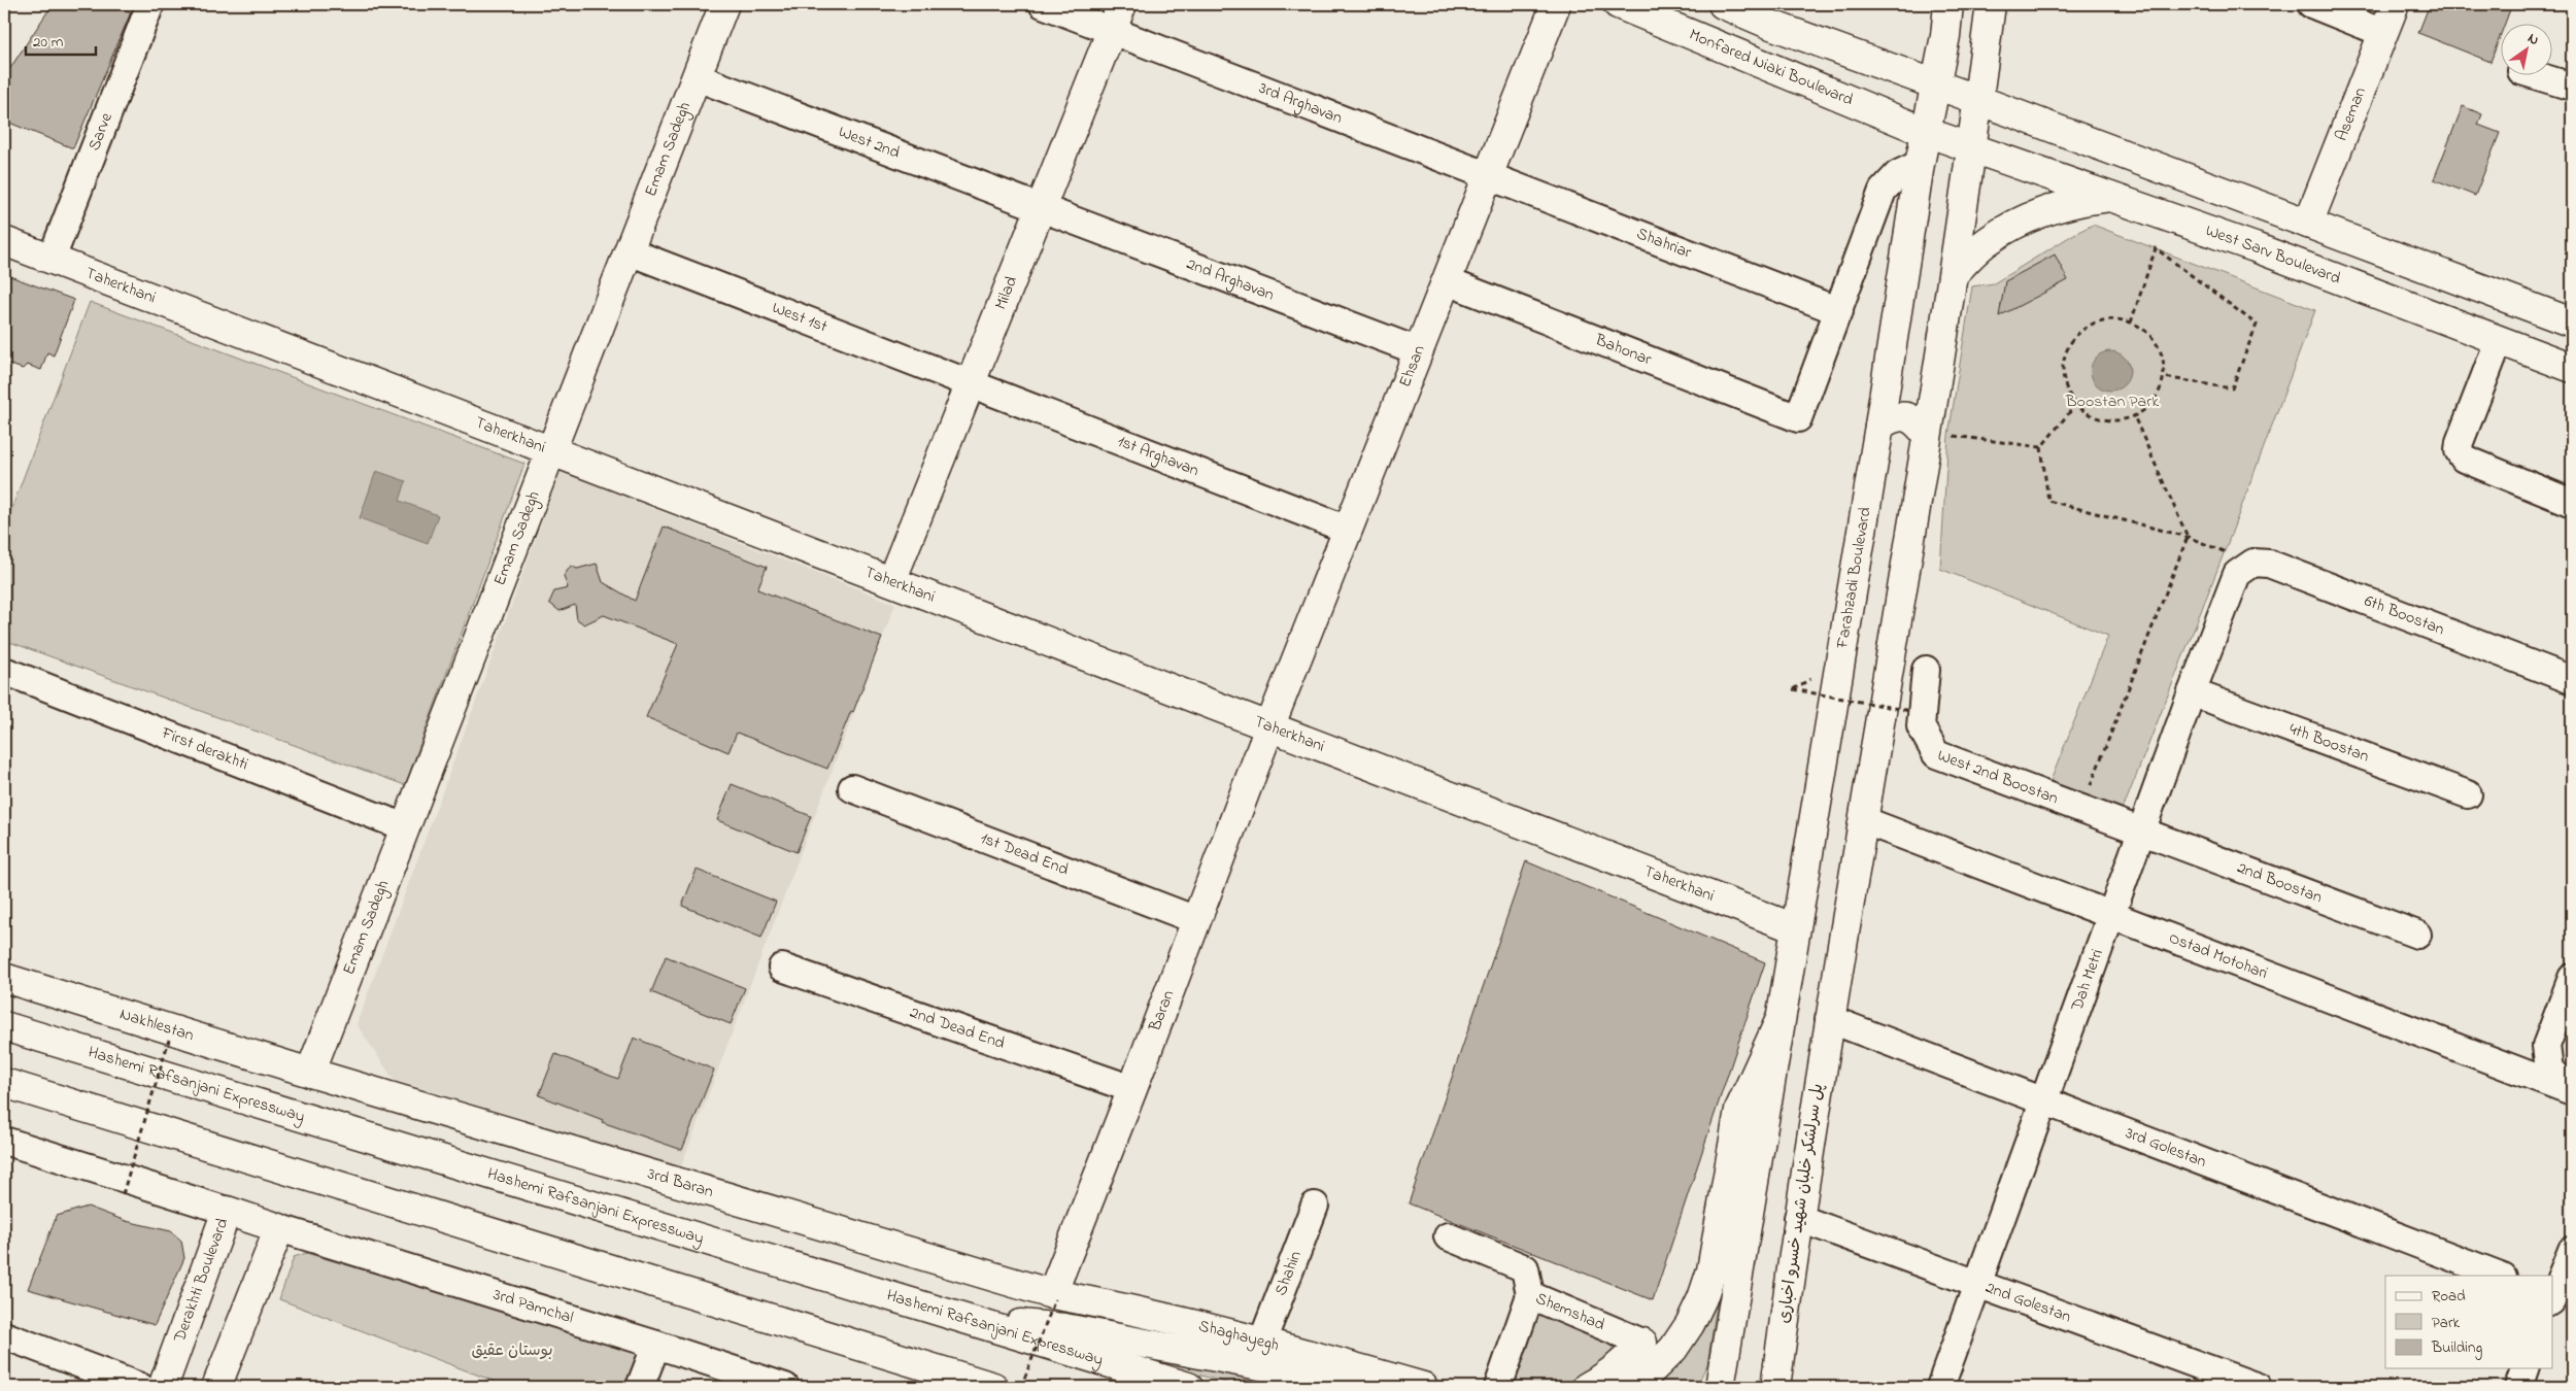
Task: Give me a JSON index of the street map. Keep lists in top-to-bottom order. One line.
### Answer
{"streets":{"main road":["Monfared Niaki Boulevard","Aseman","Emam Sadegh","West Sarv Boulevard","Taherkhani","Milad","Ehsan","Farahzadi Boulevard","Baran","Nakhlestan","Hashemi Rafsanjani Expressway","3rd Baran","پل سرلشکر خلبان شهید خسرو اخباری","Derakhti Boulevard","Shaghayegh"],"street":["3rd Arghavan","Sarve","West 2nd","Shahriar","2nd Arghavan","West 1st","Bahonar","1st Arghavan","6th Boostan","4th Boostan","First derakhti","West 2nd Boostan","1st Dead End","2nd Boostan","Ostad Motohari","Dah Metri","2nd Dead End","3rd Golestan","Shahin","2nd Golestan","3rd Pamchal","Shemshad"]},"crossings":[["Monfared Niaki Boulevard","West Sarv Boulevard"],["Monfared Niaki Boulevard","Farahzadi Boulevard"],["3rd Arghavan","Shahriar"],["3rd Arghavan","Milad"],["3rd Arghavan","Ehsan"],["Sarve","Taherkhani"],["West 2nd","Emam Sadegh"],["West 2nd","2nd Arghavan"],["West 2nd","Milad"],["Emam Sadegh","Taherkhani"],["Emam Sadegh","West 1st"],["Emam Sadegh","First derakhti"],["Emam Sadegh","Nakhlestan"],["Emam Sadegh","3rd Baran"],["Shahriar","Bahonar"],["Shahriar","Ehsan"],["2nd Arghavan","Milad"],["2nd Arghavan","Ehsan"],["Taherkhani","Milad"],["Taherkhani","Ehsan"],["Taherkhani","Farahzadi Boulevard"],["Taherkhani","Baran"],["Milad","West 1st"],["Milad","1st Arghavan"],["West 1st","1st Arghavan"],["Bahonar","Ehsan"],["Ehsan","1st Arghavan"],["Ehsan","Baran"],["6th Boostan","Dah Metri"],["4th Boostan","Dah Metri"],["West 2nd Boostan","2nd Boostan"],["West 2nd Boostan","Dah Metri"],["1st Dead End","Baran"],["2nd Boostan","Dah Metri"],["Ostad Motohari","Dah Metri"],["Dah Metri","3rd Golestan"],["Dah Metri","2nd Golestan"],["Baran","2nd Dead End"],["Baran","3rd Baran"],["Baran","Shaghayegh"],["Nakhlestan","3rd Baran"],["3rd Golestan","پل سرلشکر خلبان شهید خسرو اخباری"],["3rd Baran","Shaghayegh"],["پل سرلشکر خلبان شهید خسرو اخباری","2nd Golestan"],["Shahin","Shaghayegh"],["Derakhti Boulevard","3rd Pamchal"]],"parks":["Boostan Park","بوستان عقیق"],"legend":["Road","Park","Building"],"scale_bar":"20 m","north":"top right"}
